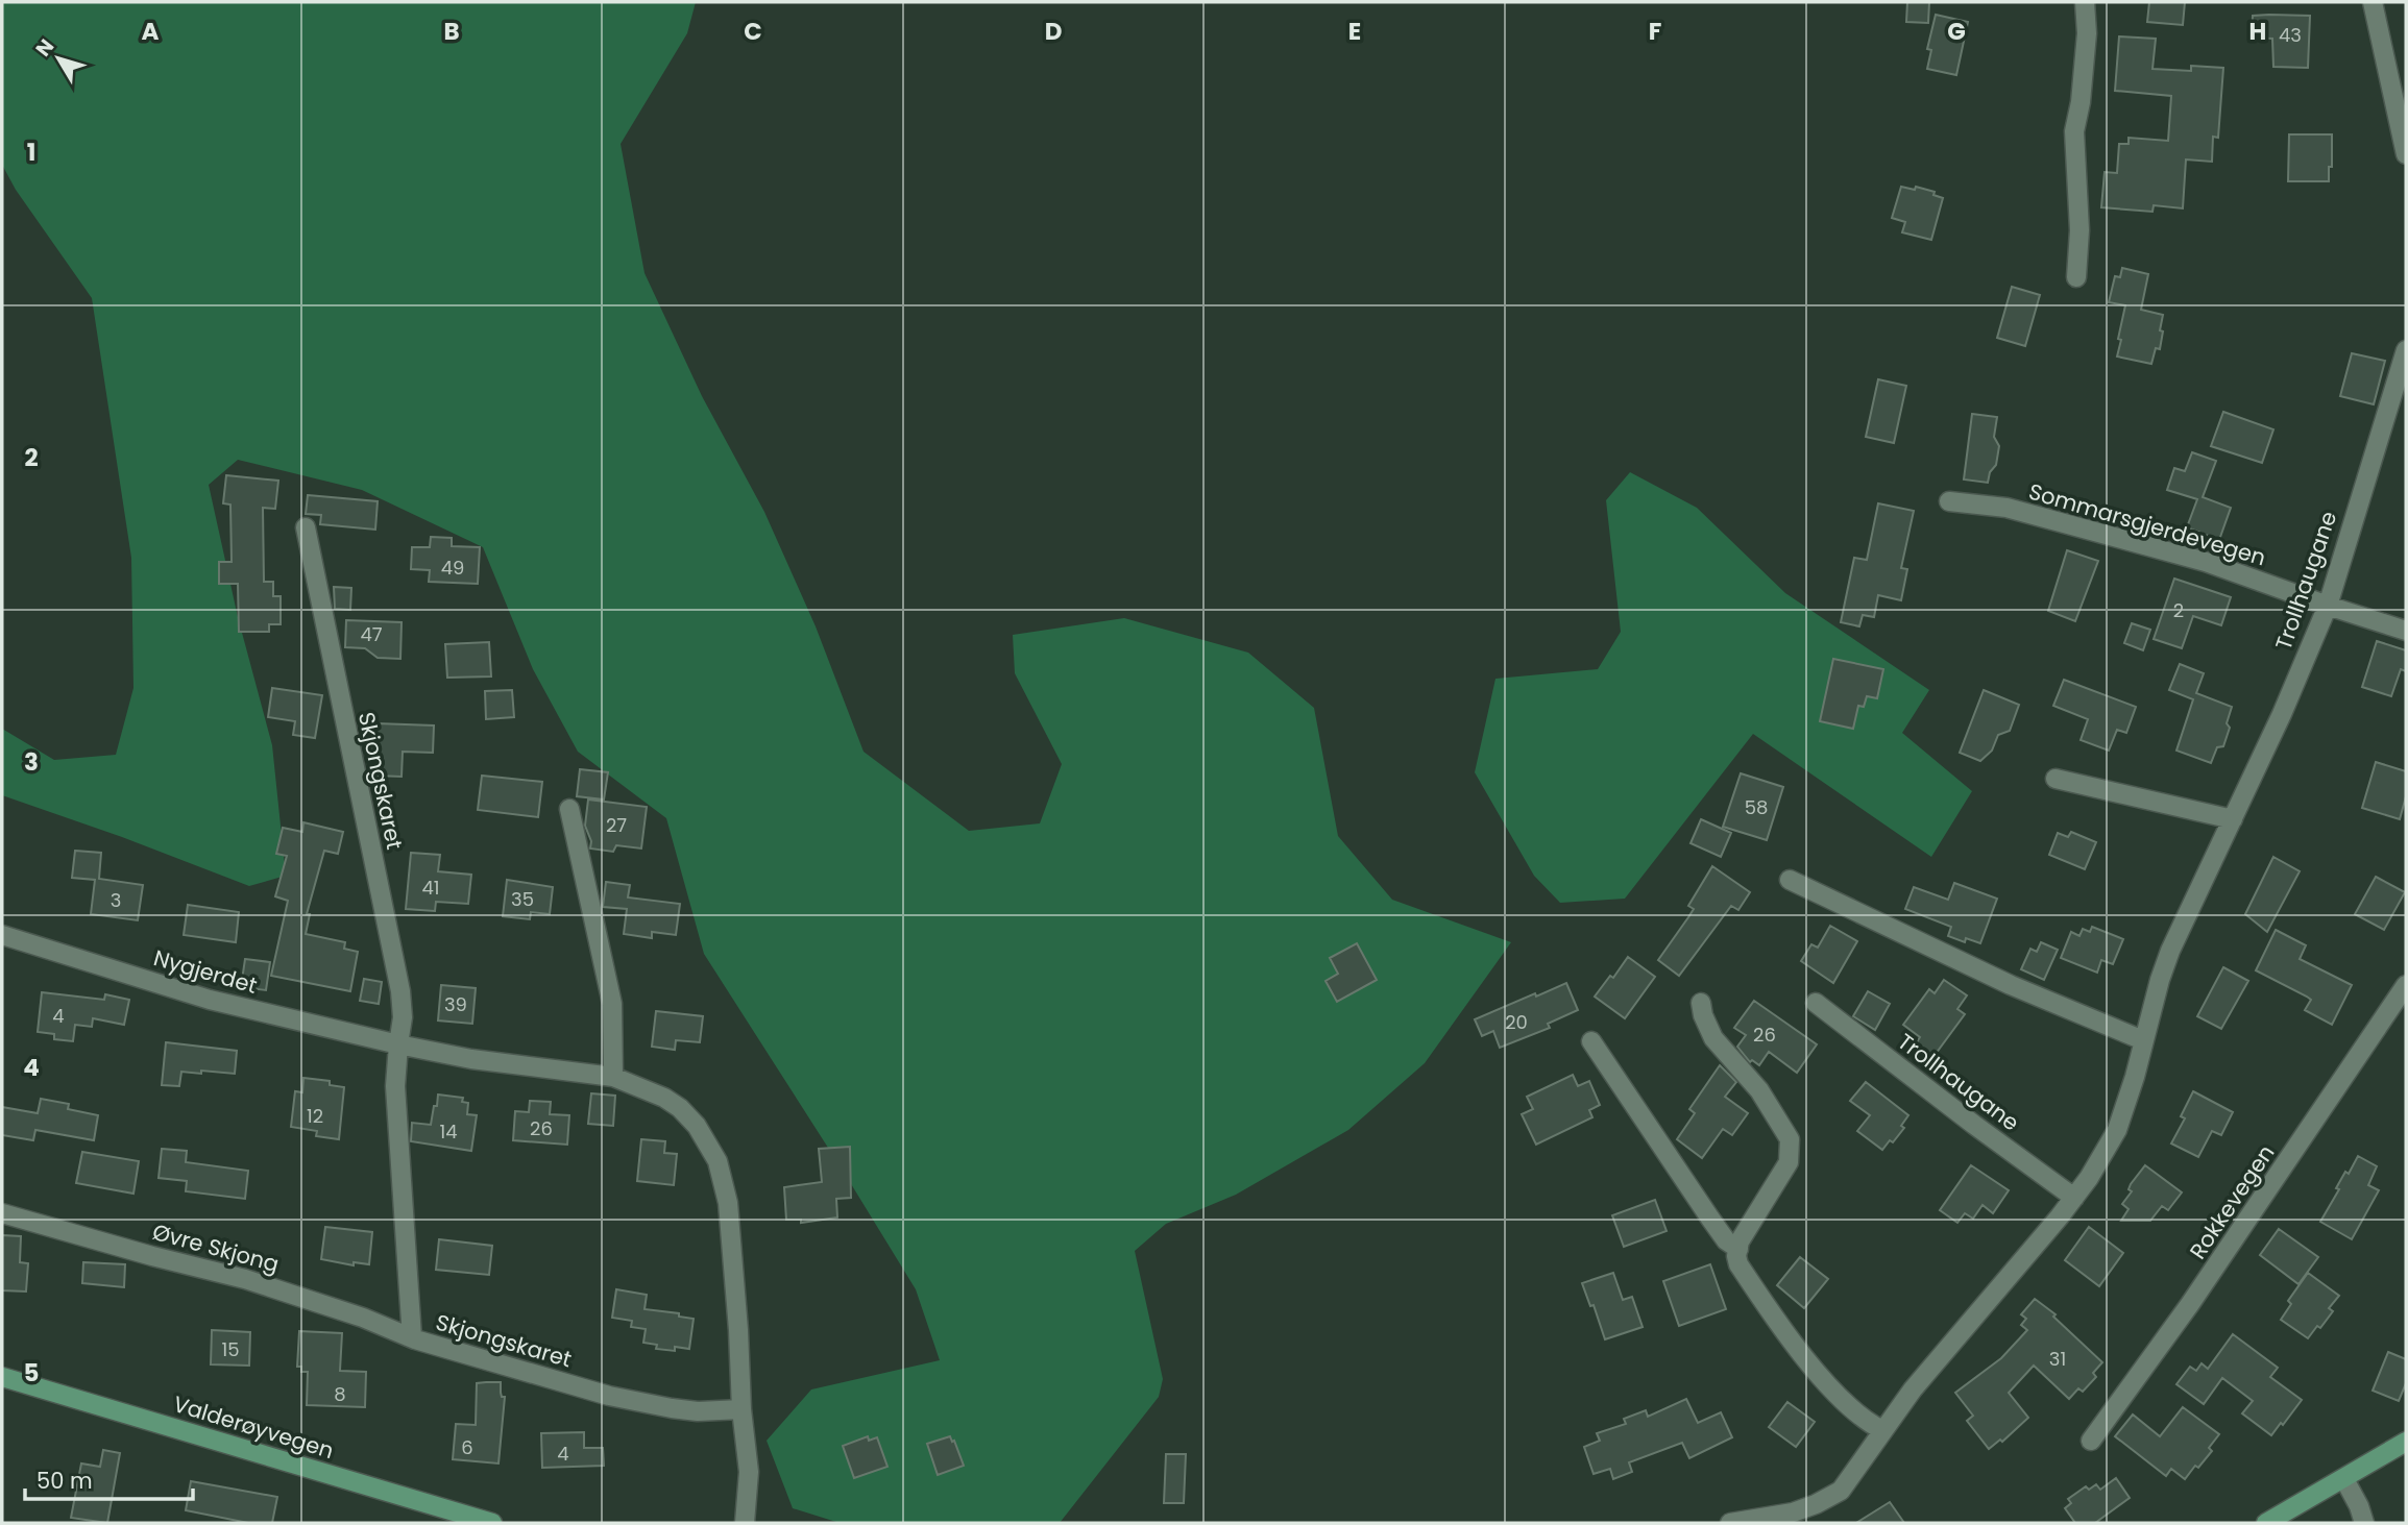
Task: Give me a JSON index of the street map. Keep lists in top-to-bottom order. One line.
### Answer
{"streets":{"main road":["Valderøyvegen"],"street":["Sommarsgjerdevegen","Trollhaugane","Skjongskaret","Nygjerdet","Rokkevegen","Øvre Skjong"]},"crossings":[["Sommarsgjerdevegen","Trollhaugane"],["Skjongskaret","Nygjerdet"],["Skjongskaret","Øvre Skjong"]],"house_numbers":["43","49","2","47","58","27","41","35","3","39","4","20","26","12","26","14","15","31","8","6","4"],"scale_bar":"50 m","north":"top left","grid":{"columns":["A","B","C","D","E","F","G","H"],"rows":["1","2","3","4","5"]}}
